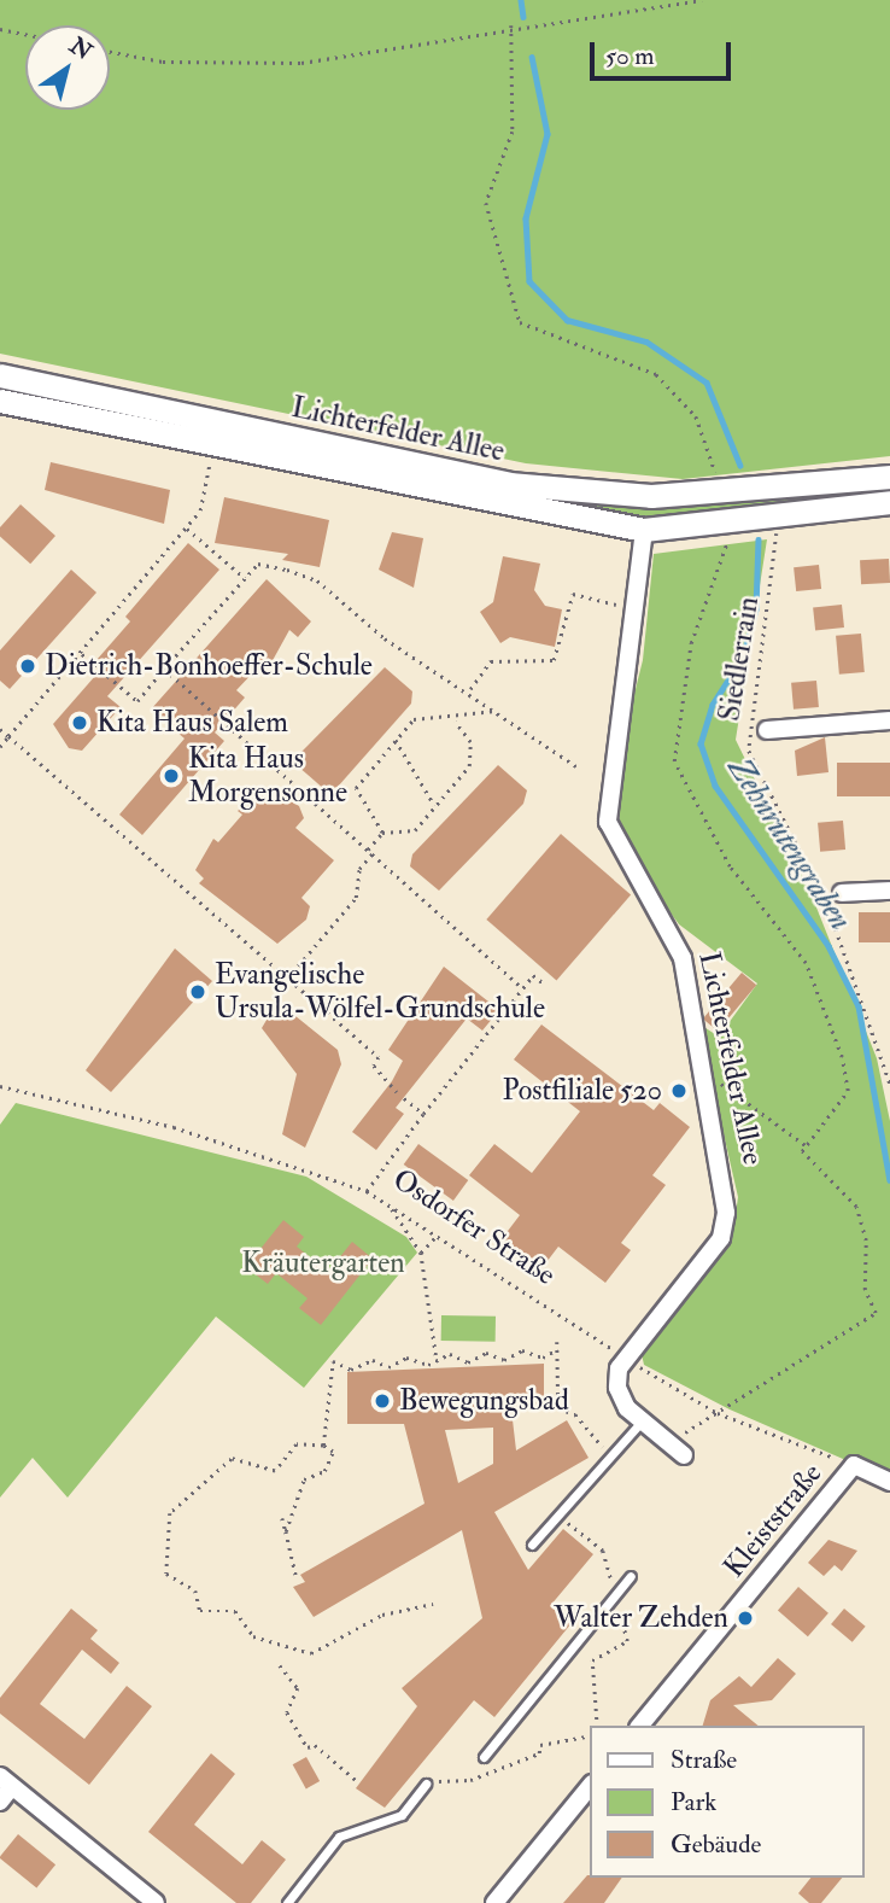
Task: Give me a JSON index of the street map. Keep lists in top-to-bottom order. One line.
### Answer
{"streets":{"main road":["Lichterfelder Allee"],"street":["Kleiststraße"],"path":["Siedlerrain","Osdorfer Straße"]},"crossings":[["Lichterfelder Allee","Siedlerrain"],["Lichterfelder Allee","Osdorfer Straße"],["Osdorfer Straße","Kleiststraße"]],"water":["Zehnrutengraben"],"parks":["Kräutergarten"],"places":["Dietrich-Bonhoeffer-Schule","Kita Haus Salem","Kita Haus Morgensonne","Evangelische Ursula-Wölfel-Grundschule","Postfiliale 520","Bewegungsbad","Walter Zehden"],"legend":["Straße","Park","Gebäude"],"scale_bar":"50 m","north":"top right"}
